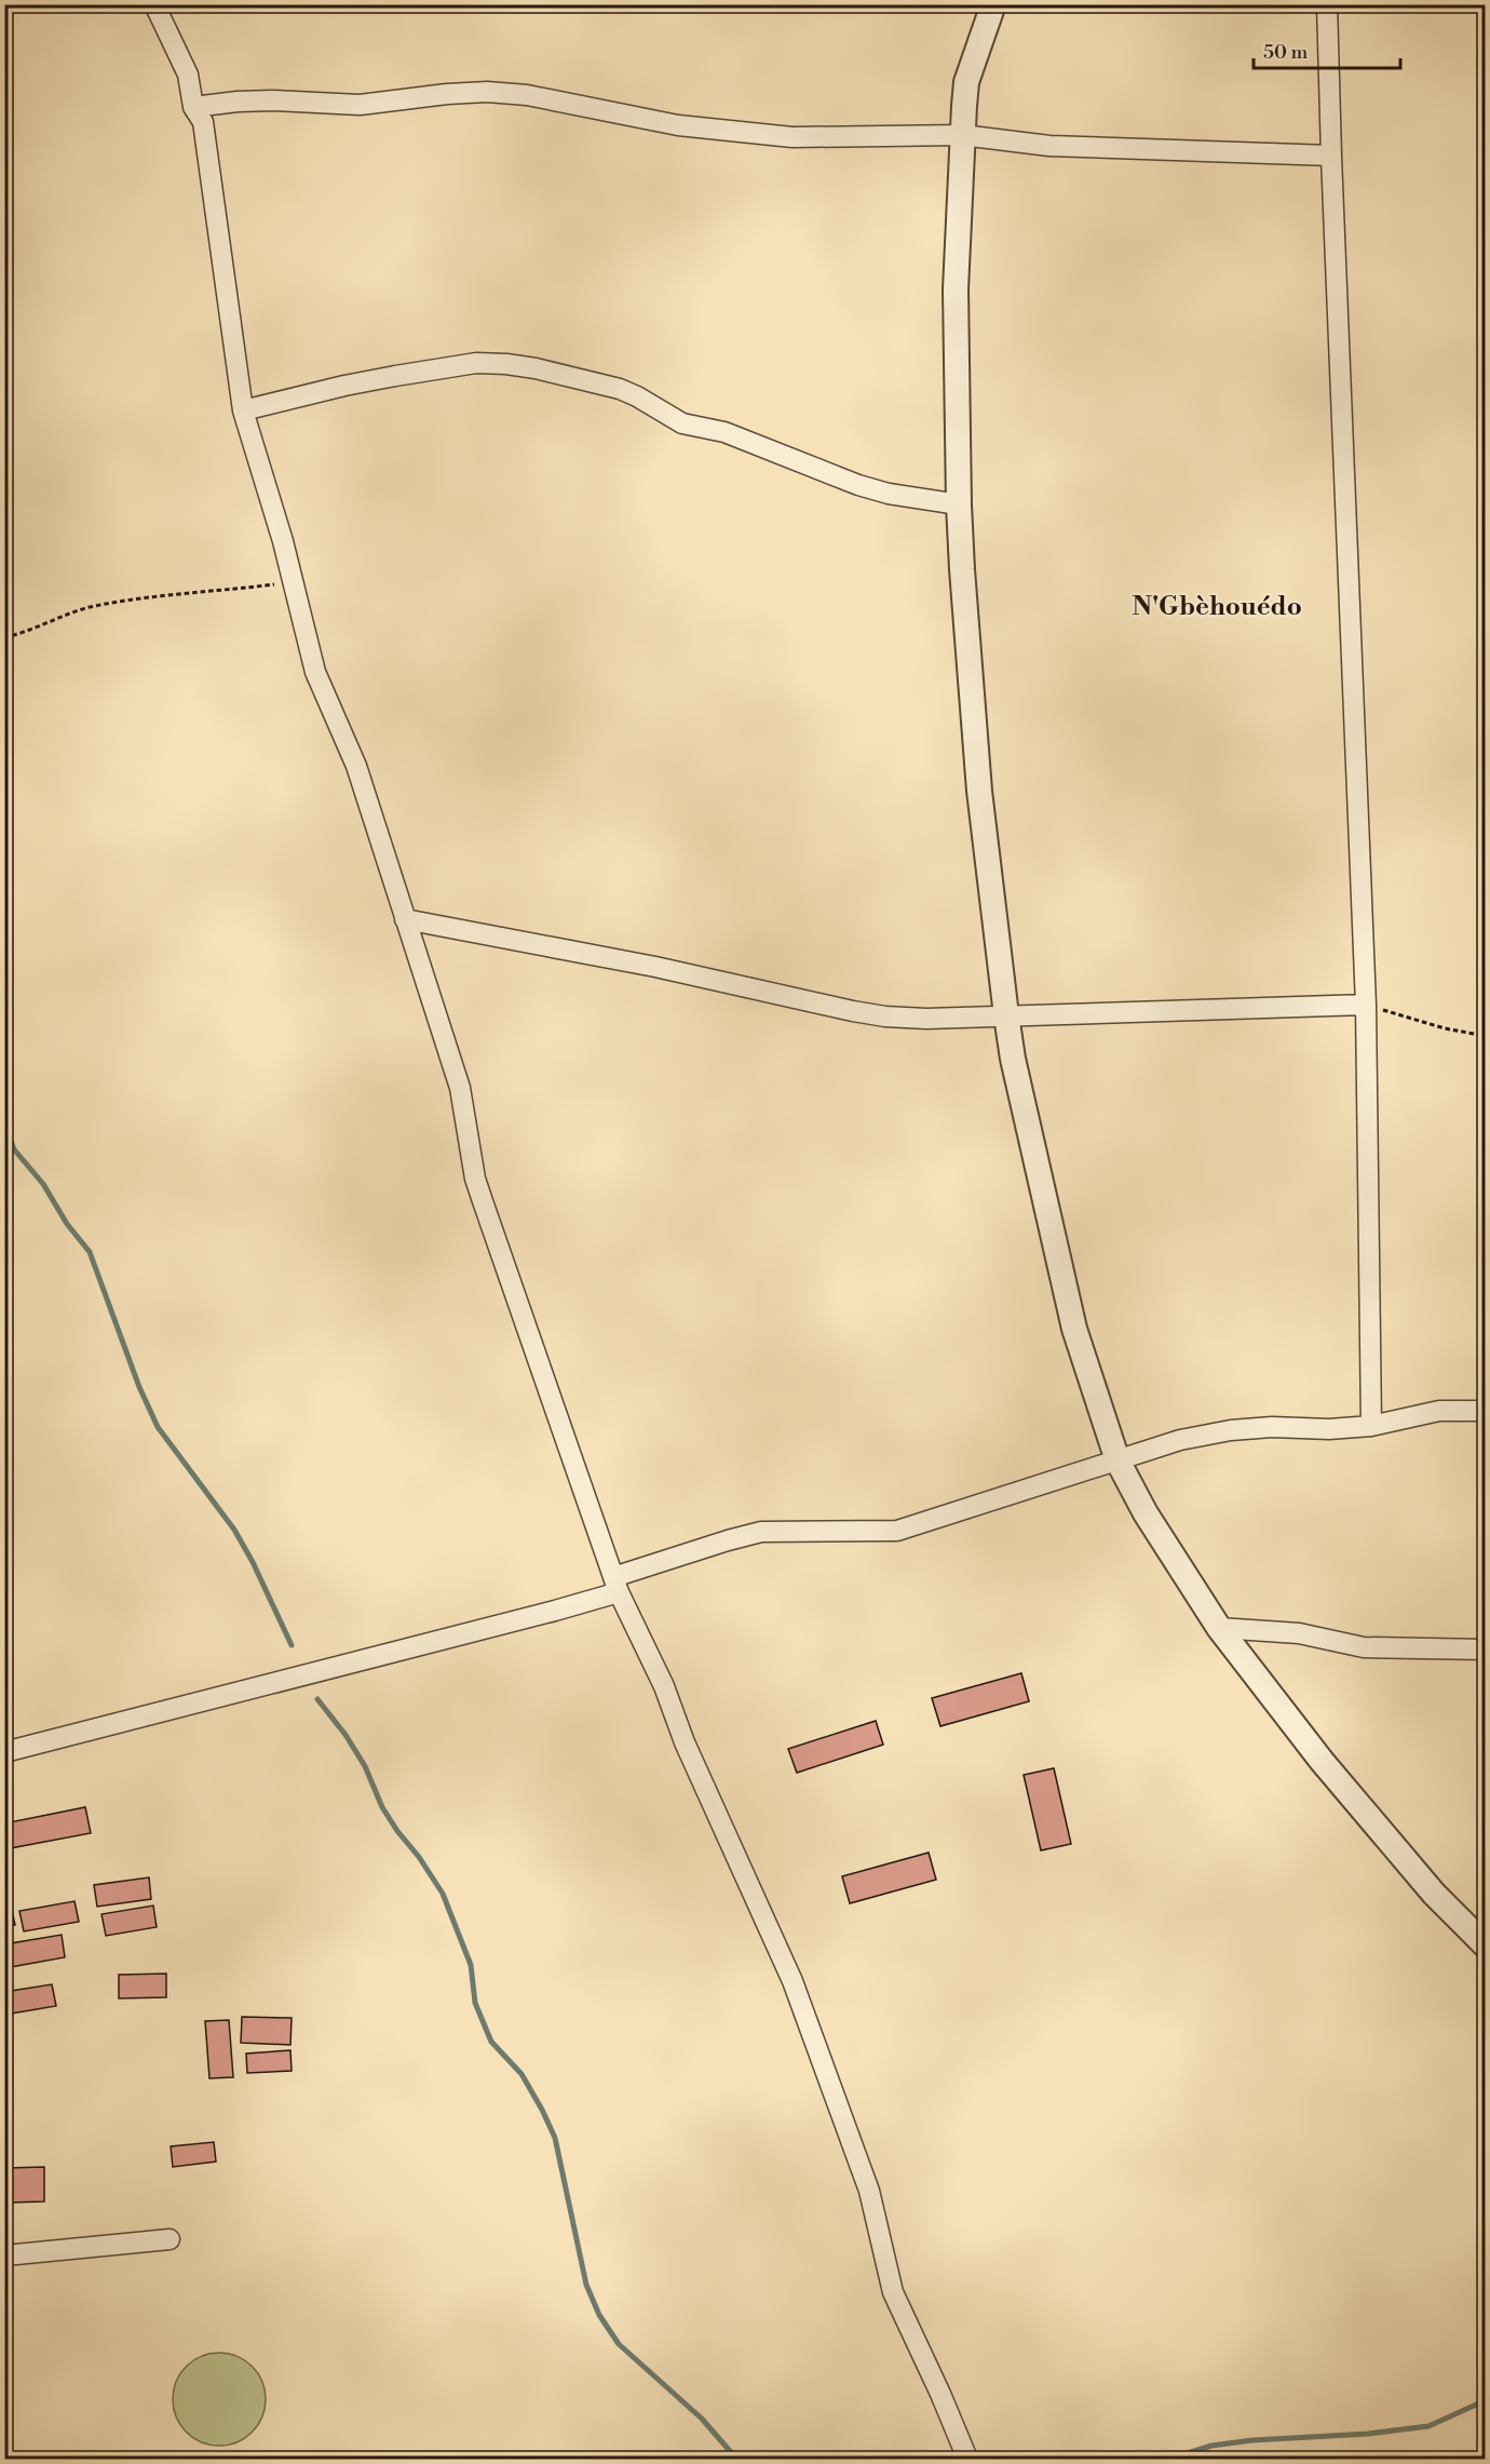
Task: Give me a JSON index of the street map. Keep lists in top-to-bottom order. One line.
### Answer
{"districts":["N'Gbèhouédo"],"scale_bar":"50 m"}
